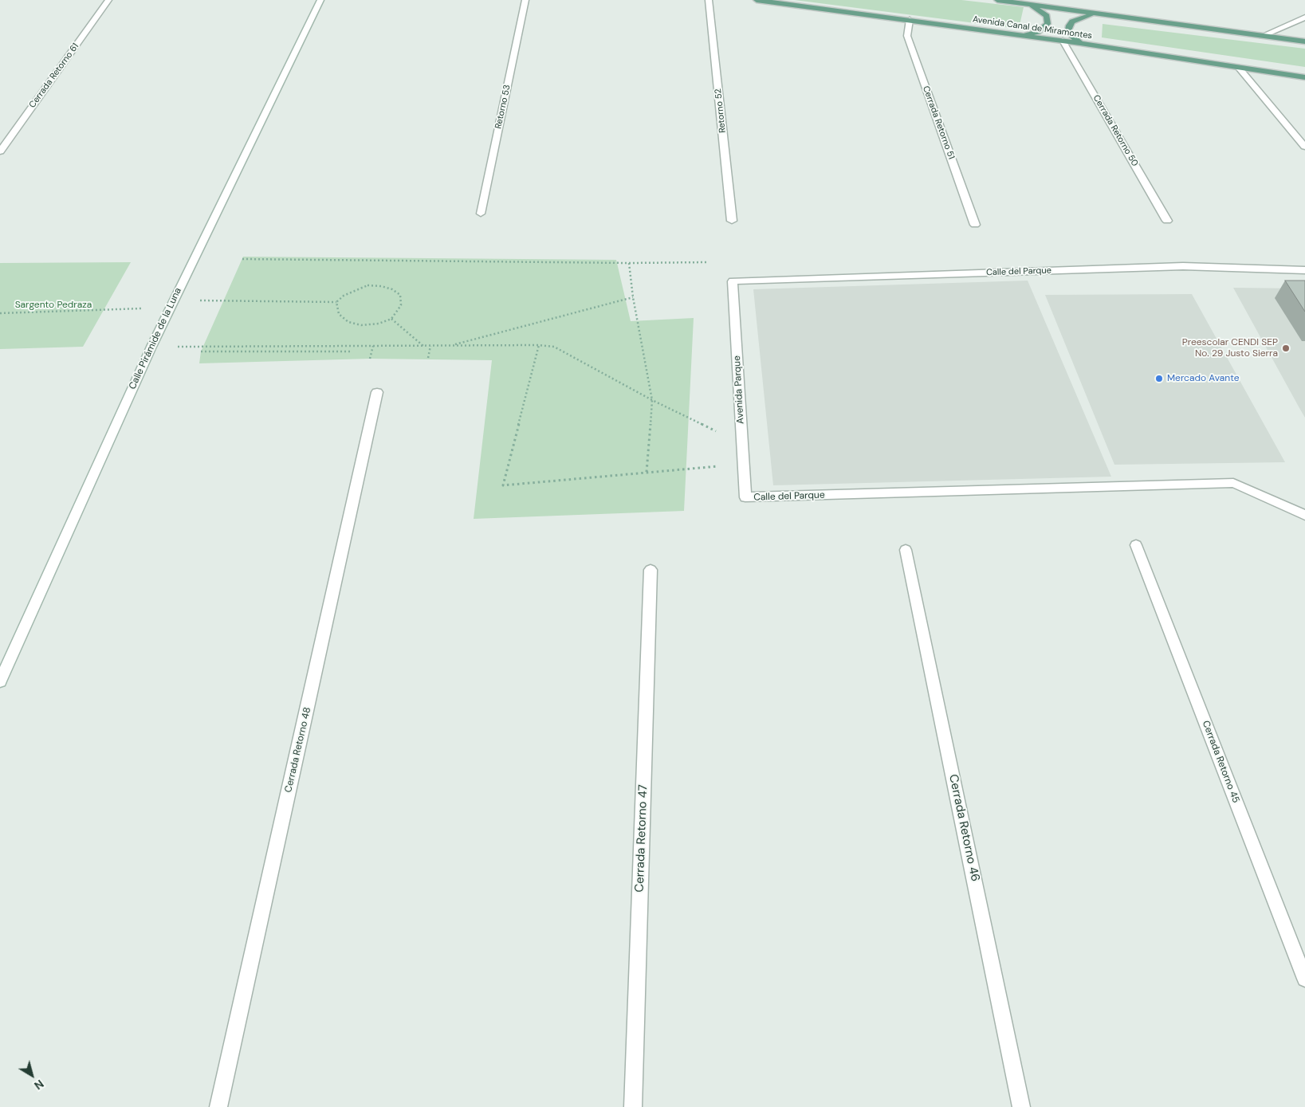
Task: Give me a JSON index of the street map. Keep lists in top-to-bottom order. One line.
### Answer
{"streets":{"main road":["Avenida Canal de Miramontes"],"street":["Cerrada Retorno 61","Retorno 53","Retorno 52","Cerrada Retorno 51","Cerrada Retorno 50","Calle del Parque","Calle Pirámide de la Luna","Avenida Parque","Cerrada Retorno 48","Cerrada Retorno 45","Cerrada Retorno 46","Cerrada Retorno 47"]},"crossings":[["Avenida Canal de Miramontes","Cerrada Retorno 51"],["Avenida Canal de Miramontes","Cerrada Retorno 50"],["Calle del Parque","Avenida Parque"]],"parks":["Sargento Pedraza"],"places":["Preescolar CENDI SEP No. 29 Justo Sierra","Mercado Avante"],"north":"bottom right"}
